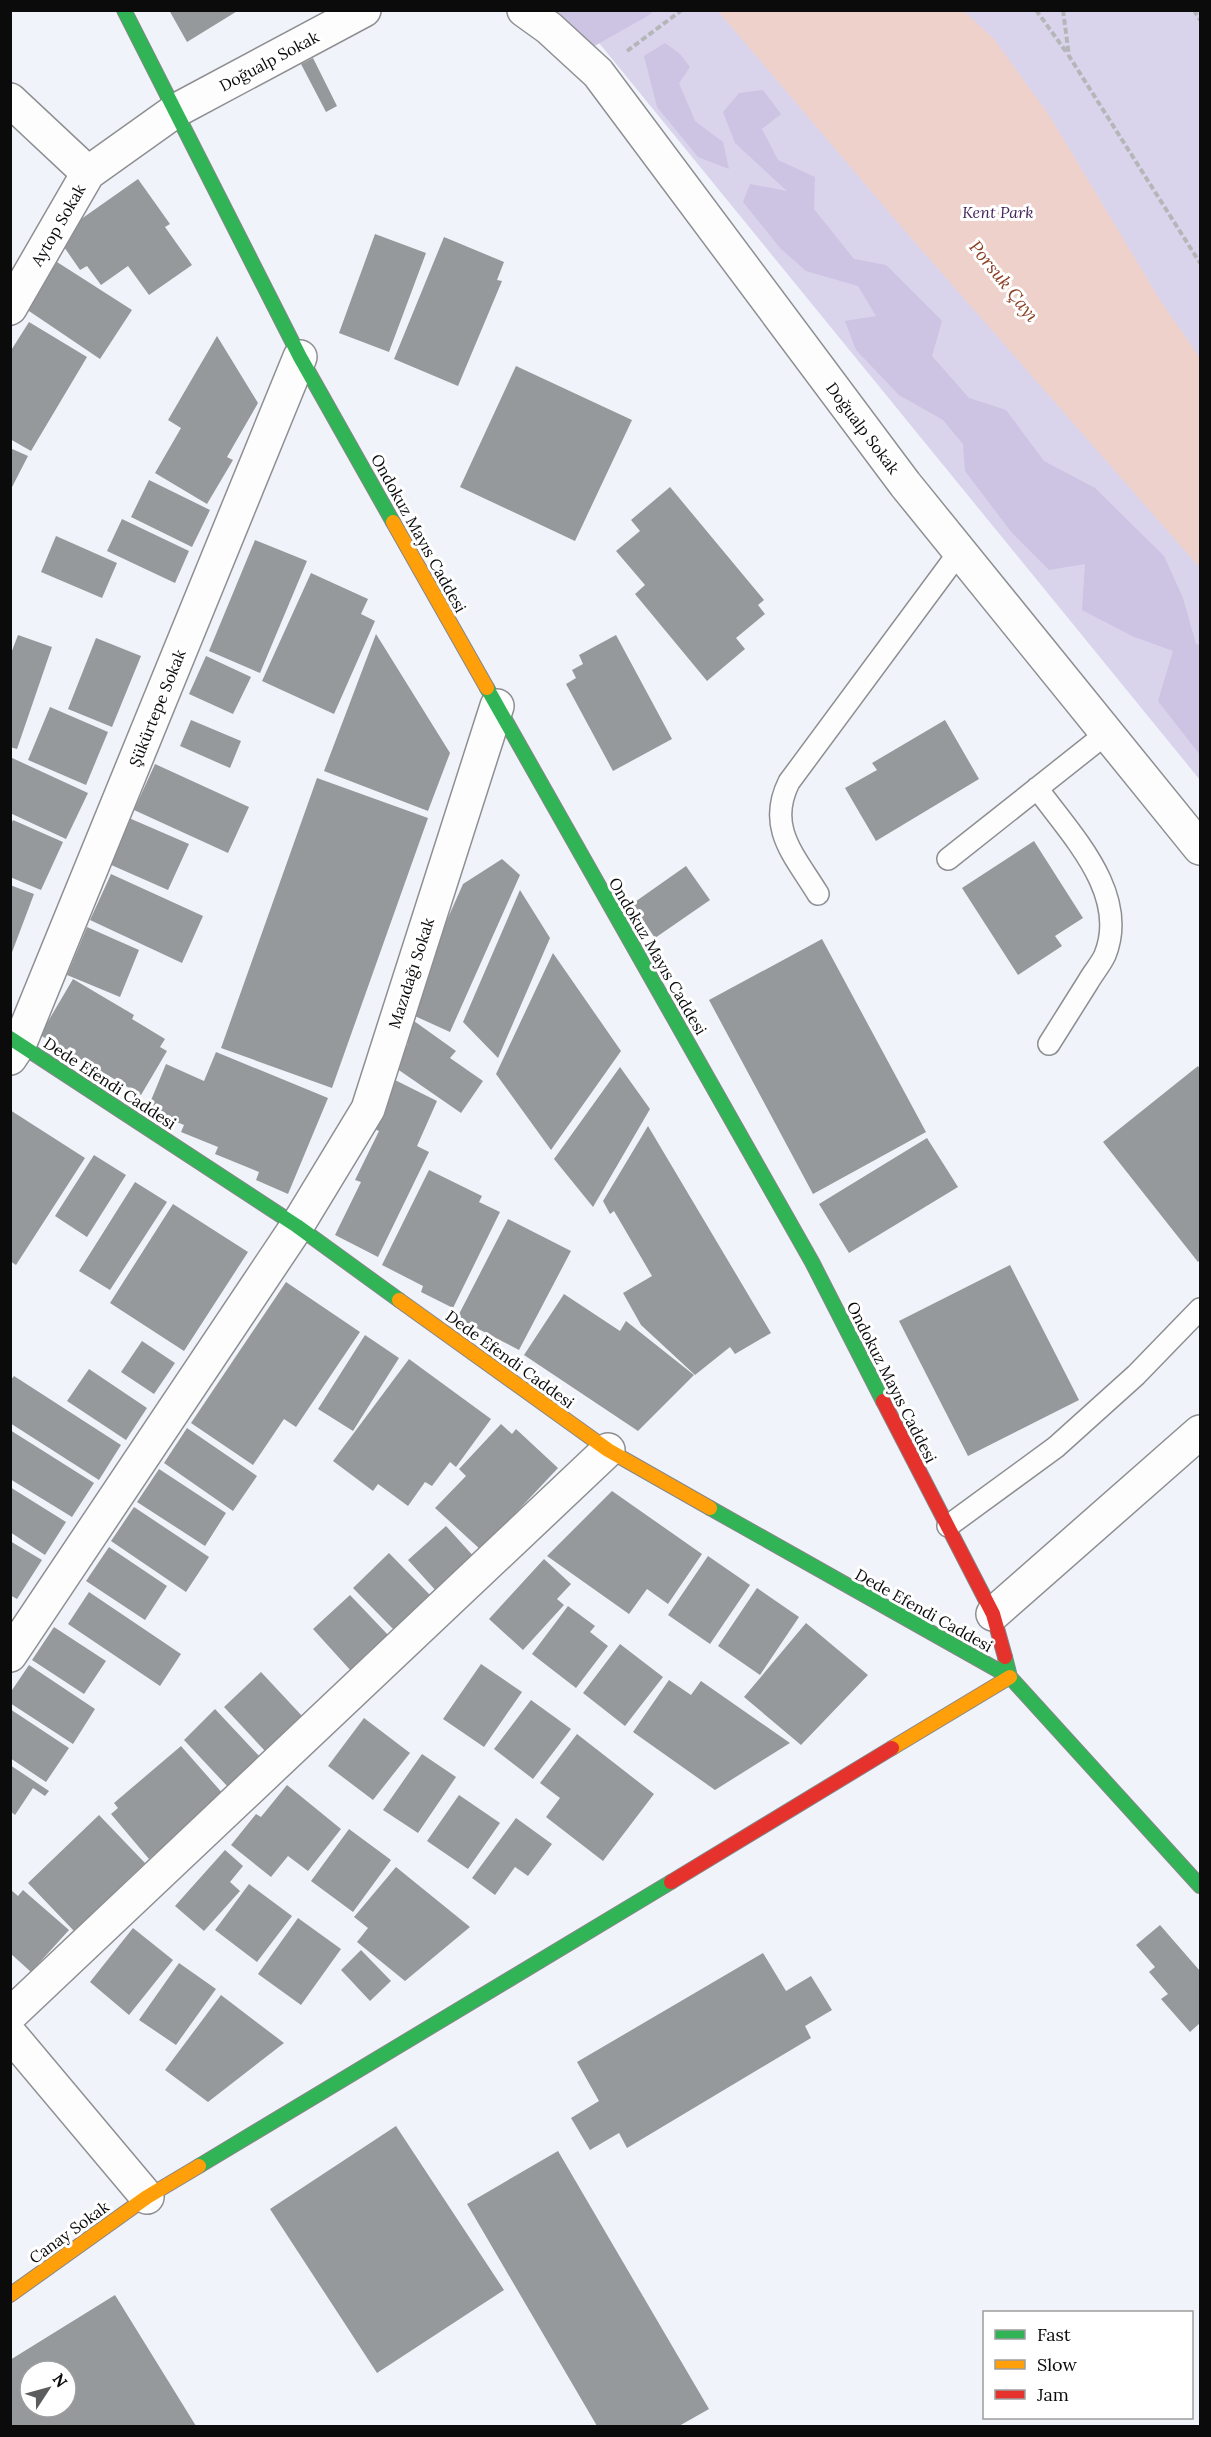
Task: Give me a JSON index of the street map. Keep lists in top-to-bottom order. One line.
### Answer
{"streets":{"street":["Doğualp Sokak","Aytop Sokak","Ondokuz Mayıs Caddesi","Şükürtepe Sokak","Mazıdağı Sokak","Dede Efendi Caddesi","Canay Sokak"]},"crossings":[["Doğualp Sokak","Aytop Sokak"],["Doğualp Sokak","Ondokuz Mayıs Caddesi"],["Aytop Sokak","Ondokuz Mayıs Caddesi"],["Ondokuz Mayıs Caddesi","Şükürtepe Sokak"],["Ondokuz Mayıs Caddesi","Mazıdağı Sokak"],["Ondokuz Mayıs Caddesi","Dede Efendi Caddesi"],["Ondokuz Mayıs Caddesi","Canay Sokak"],["Şükürtepe Sokak","Dede Efendi Caddesi"],["Mazıdağı Sokak","Dede Efendi Caddesi"],["Dede Efendi Caddesi","Canay Sokak"]],"water":["Porsuk Çayı"],"parks":["Kent Park"],"legend":["Fast","Slow","Jam"],"north":"top right"}
